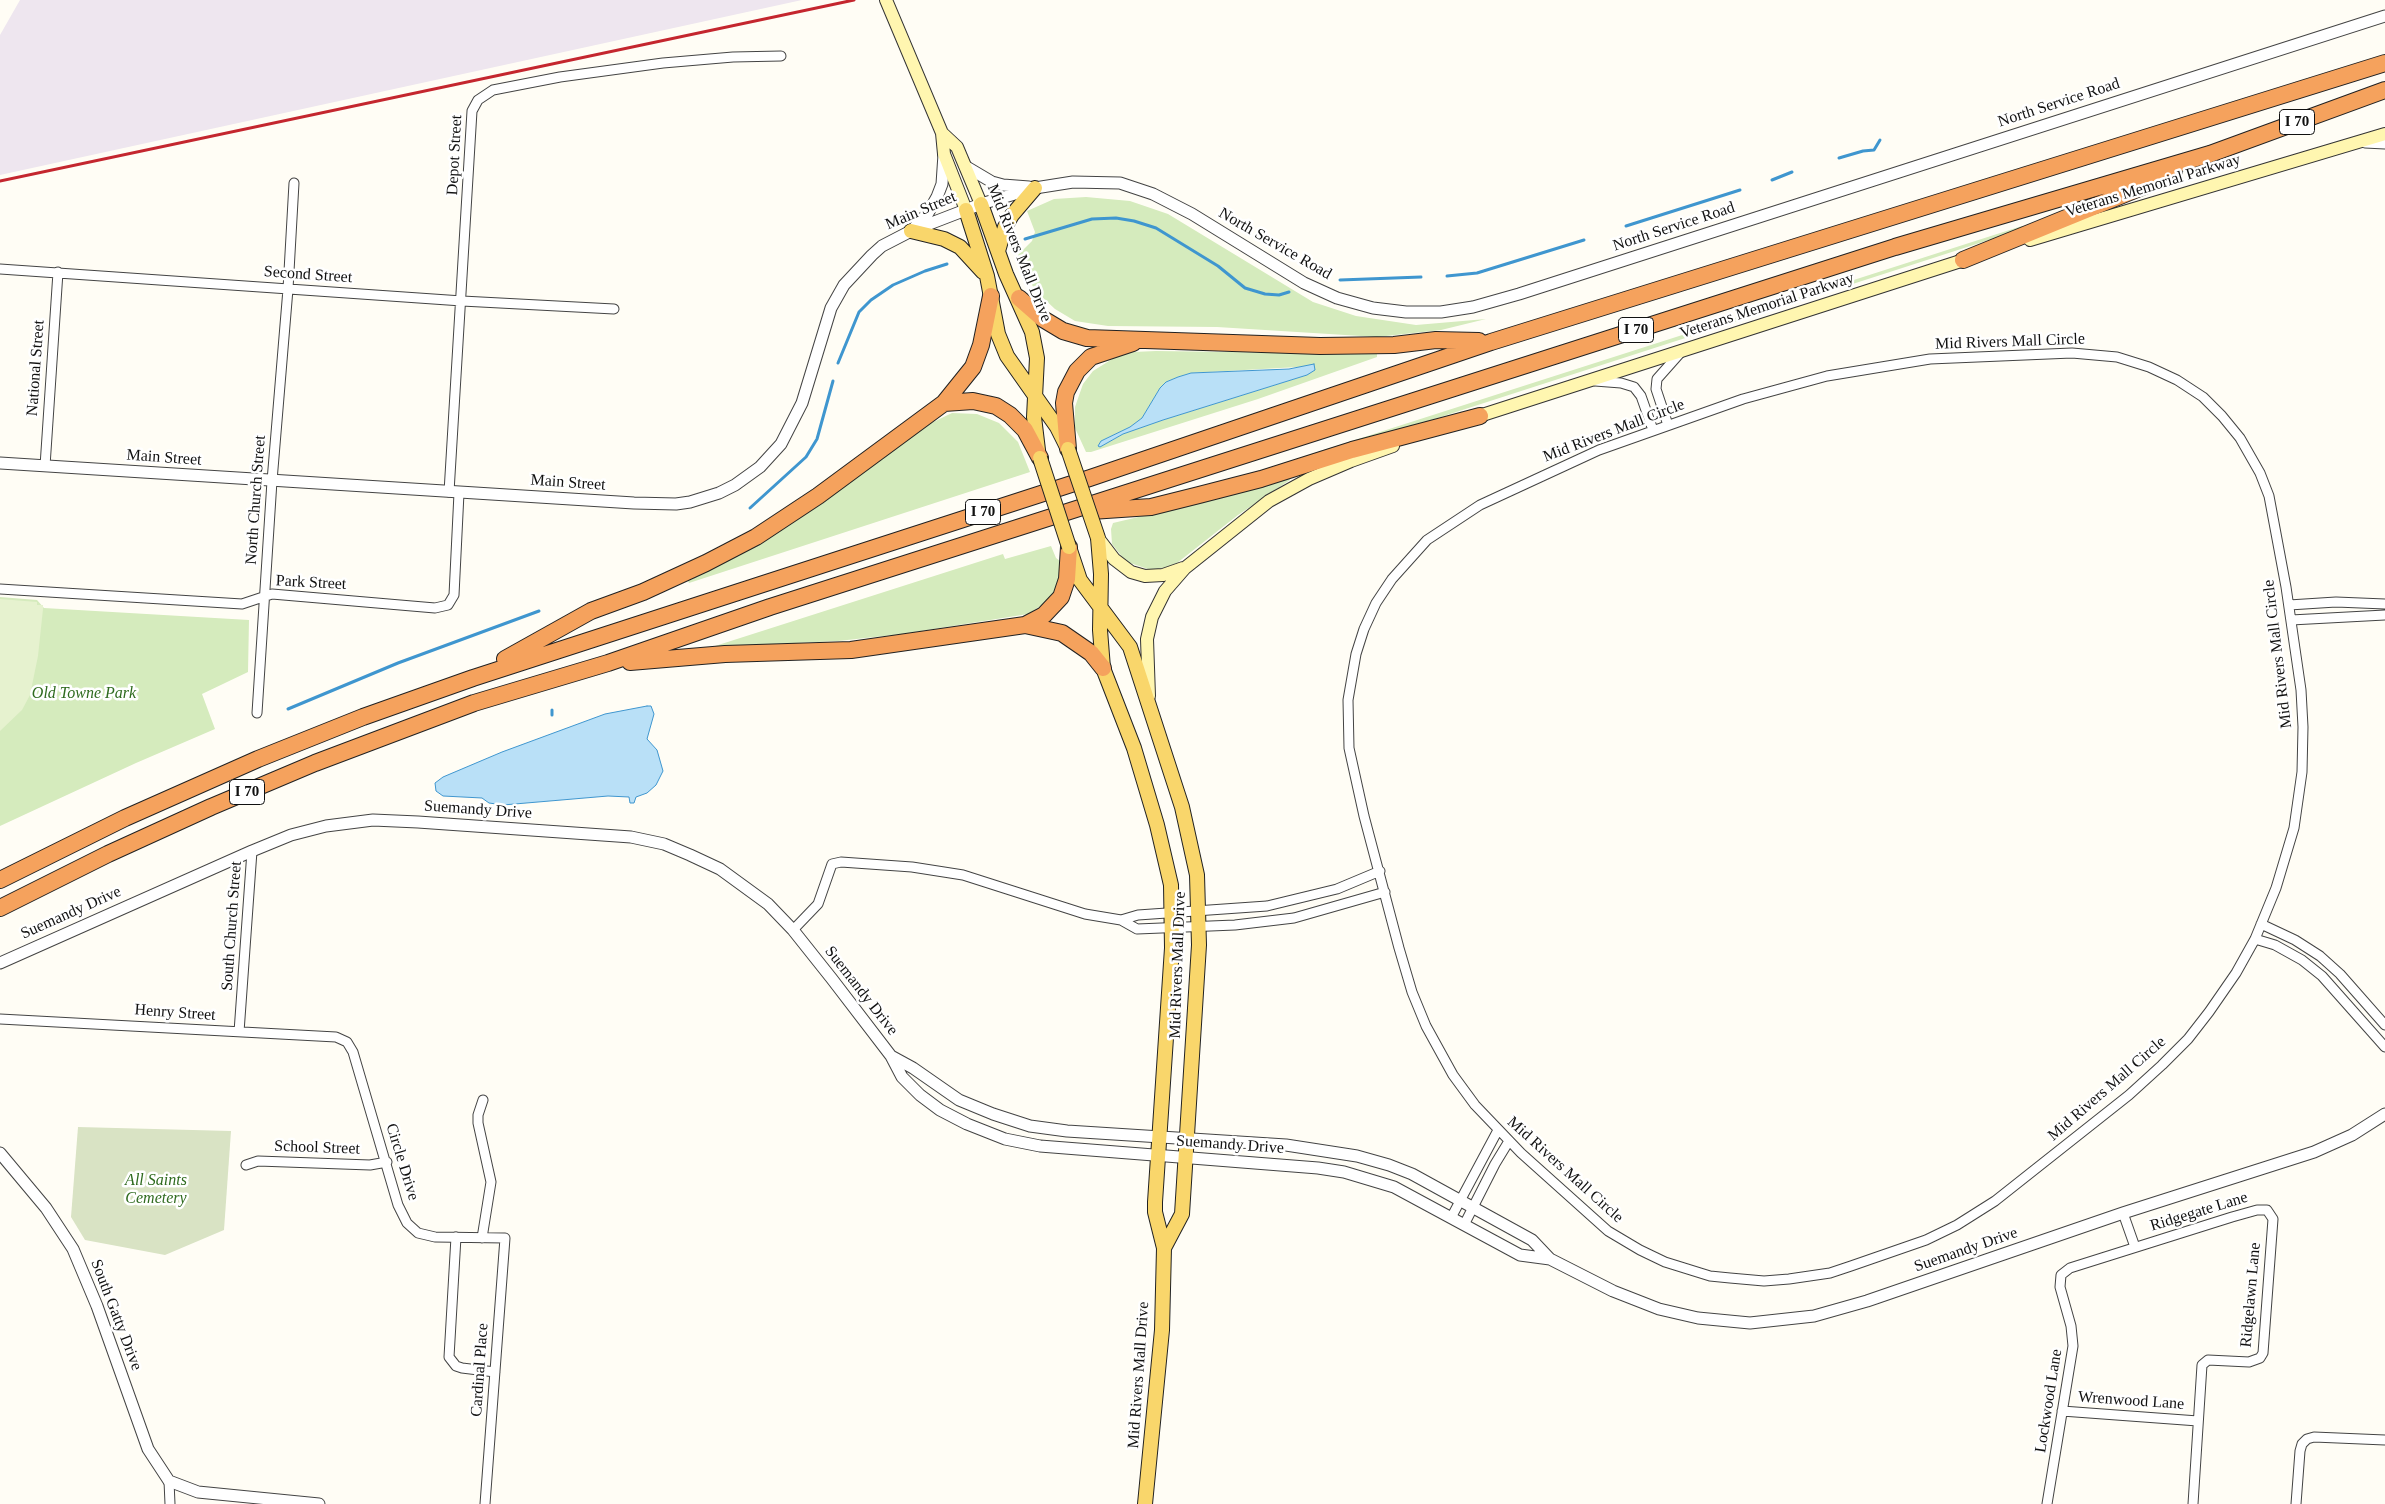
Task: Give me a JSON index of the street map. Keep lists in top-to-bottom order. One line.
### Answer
{"streets":{"highway":["I 70"],"main road":["Veterans Memorial Parkway","Mid Rivers Mall Drive"],"street":["North Service Road","Depot Street","Main Street","Second Street","Mid Rivers Mall Circle","National Street","North Church Street","Park Street","Suemandy Drive","South Church Street","Henry Street","School Street","Circle Drive","Ridgegate Lane","Ridgelawn Lane","South Gatty Drive","Cardinal Place","Lockwood Lane","Wrenwood Lane"]},"crossings":[["North Service Road","Main Street"],["North Service Road","Mid Rivers Mall Drive"],["Depot Street","Main Street"],["Depot Street","Second Street"],["Depot Street","Park Street"],["Veterans Memorial Parkway","Mid Rivers Mall Drive"],["Main Street","Mid Rivers Mall Drive"],["Main Street","National Street"],["Main Street","North Church Street"],["Main Street","Park Street"],["Mid Rivers Mall Drive","Suemandy Drive"],["Second Street","National Street"],["Second Street","North Church Street"],["North Church Street","Park Street"],["Suemandy Drive","South Church Street"],["Suemandy Drive","Ridgegate Lane"],["South Church Street","Henry Street"],["Henry Street","Circle Drive"],["School Street","Circle Drive"],["Circle Drive","Cardinal Place"],["Ridgegate Lane","Ridgelawn Lane"],["Ridgegate Lane","Lockwood Lane"],["Ridgelawn Lane","Wrenwood Lane"],["Lockwood Lane","Wrenwood Lane"]],"parks":["Old Towne Park","All Saints Cemetery"]}
